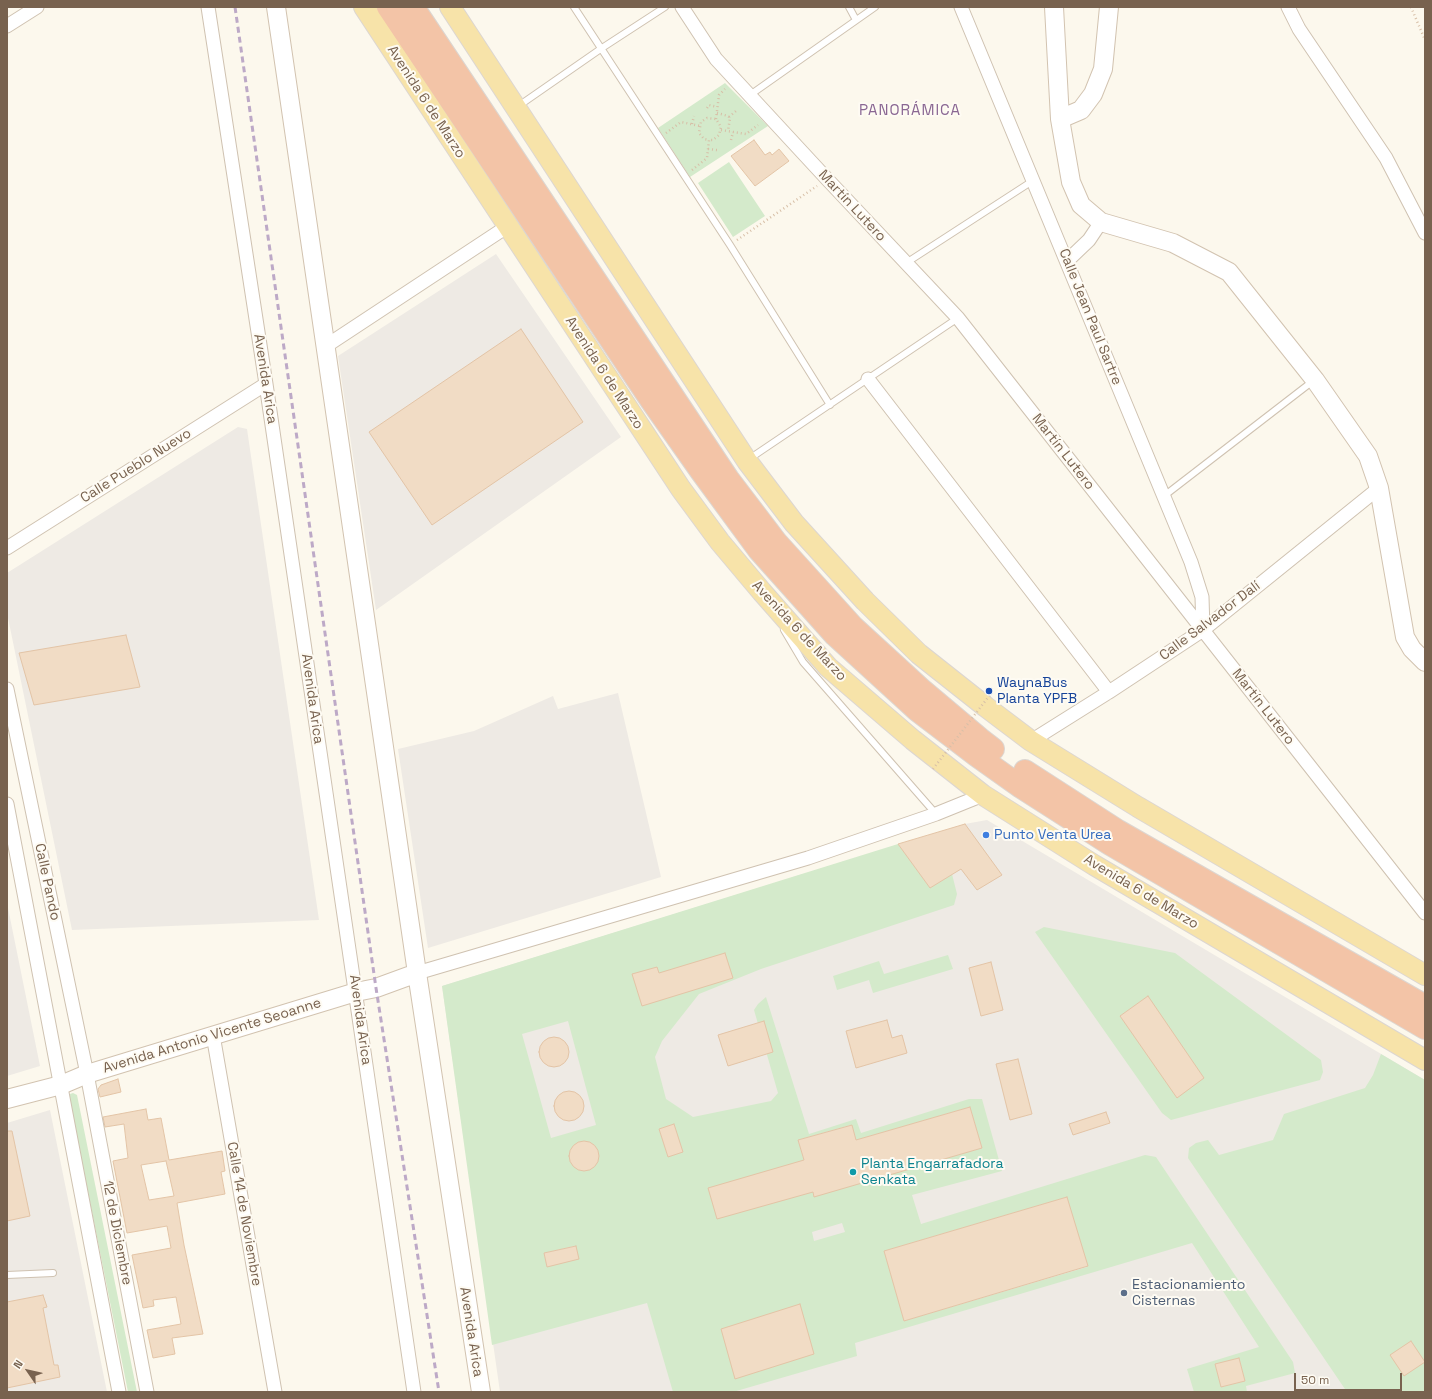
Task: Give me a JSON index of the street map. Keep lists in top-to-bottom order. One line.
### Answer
{"streets":{"highway":["Avenida 6 de Marzo"],"main road":["Avenida Arica","Avenida Antonio Vicente Seoanne"],"street":["Martín Lutero","Calle Jean Paul Sartre","Calle Pueblo Nuevo","Calle Salvador Dalí","Calle Pando","Calle 14 de Noviembre","12 de Diciembre"]},"crossings":[["Martín Lutero","Calle Jean Paul Sartre"],["Martín Lutero","Calle Salvador Dalí"],["Calle Jean Paul Sartre","Calle Salvador Dalí"],["Avenida Arica","Calle Pueblo Nuevo"],["Avenida Arica","Avenida Antonio Vicente Seoanne"],["Calle Pando","Avenida Antonio Vicente Seoanne"],["Calle Pando","12 de Diciembre"],["Avenida Antonio Vicente Seoanne","Calle 14 de Noviembre"],["Avenida Antonio Vicente Seoanne","12 de Diciembre"]],"districts":["PANORÁMICA"],"places":["WaynaBus Planta YPFB","Punto Venta Urea","Planta Engarrafadora Senkata","Estacionamiento Cisternas"],"scale_bar":"50 m","north":"top left"}
